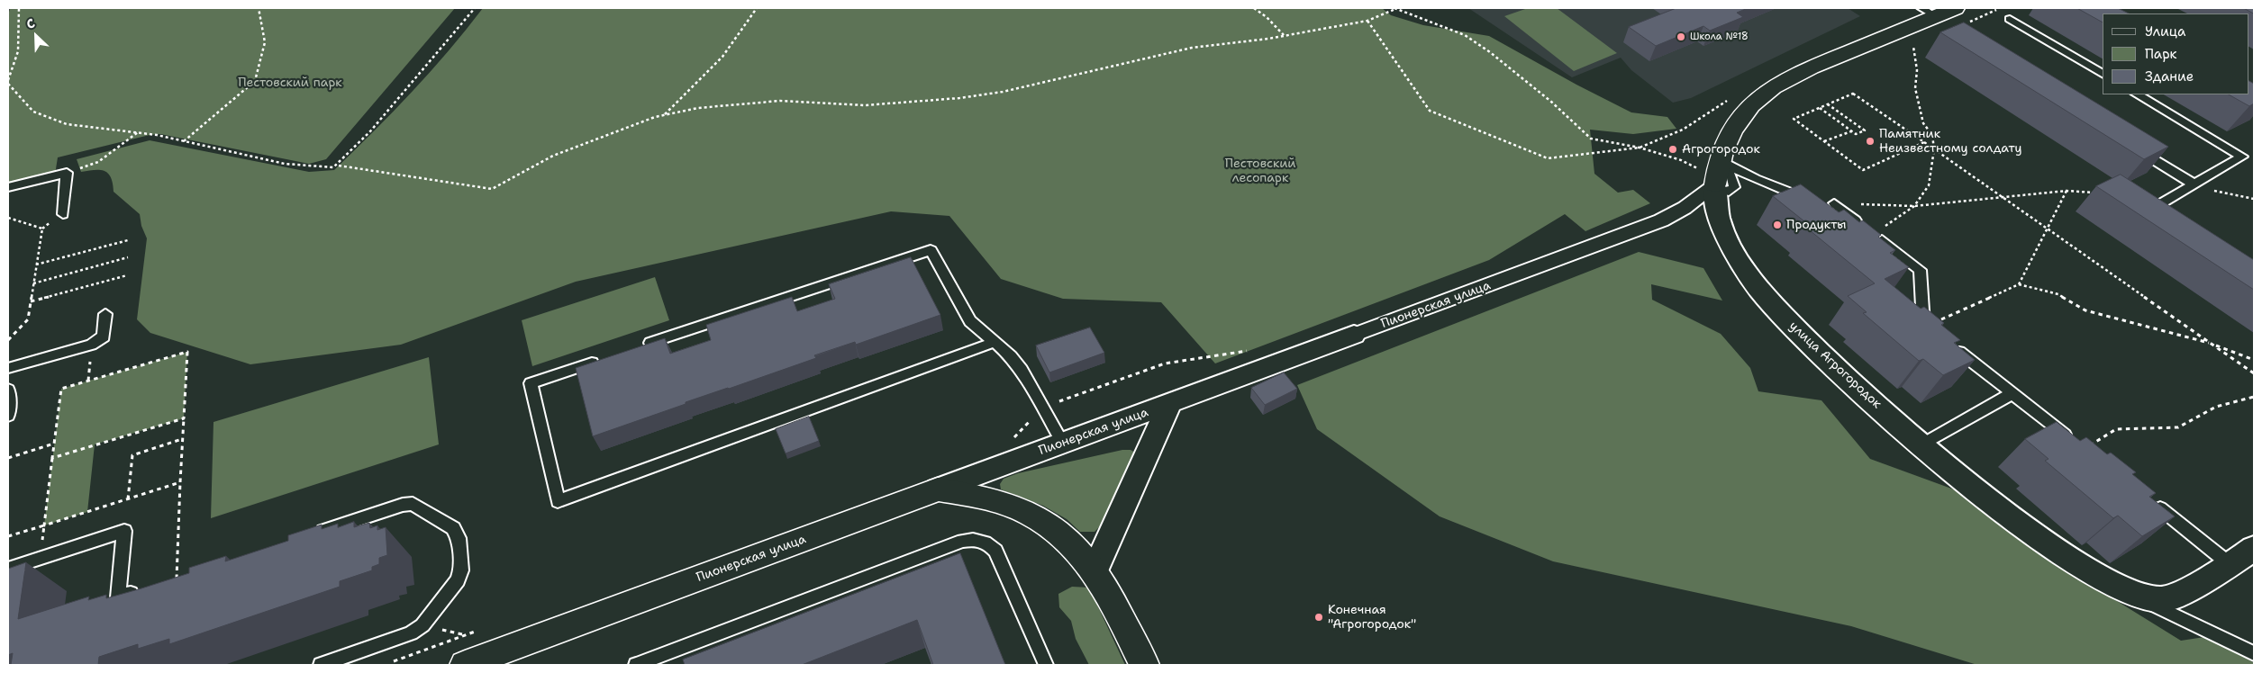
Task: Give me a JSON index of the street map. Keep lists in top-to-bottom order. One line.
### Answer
{"streets":{"street":["Пионерская улица","улица Агрогородок"]},"crossings":[["Пионерская улица","улица Агрогородок"]],"parks":["Пестовский парк","Пестовский лесопарк"],"places":["Школа №18","Памятник Неизвестному солдату","Агрогородок","Продукты","Конечная \"Агрогородок\""],"legend":["Улица","Парк","Здание"],"north":"top left"}
